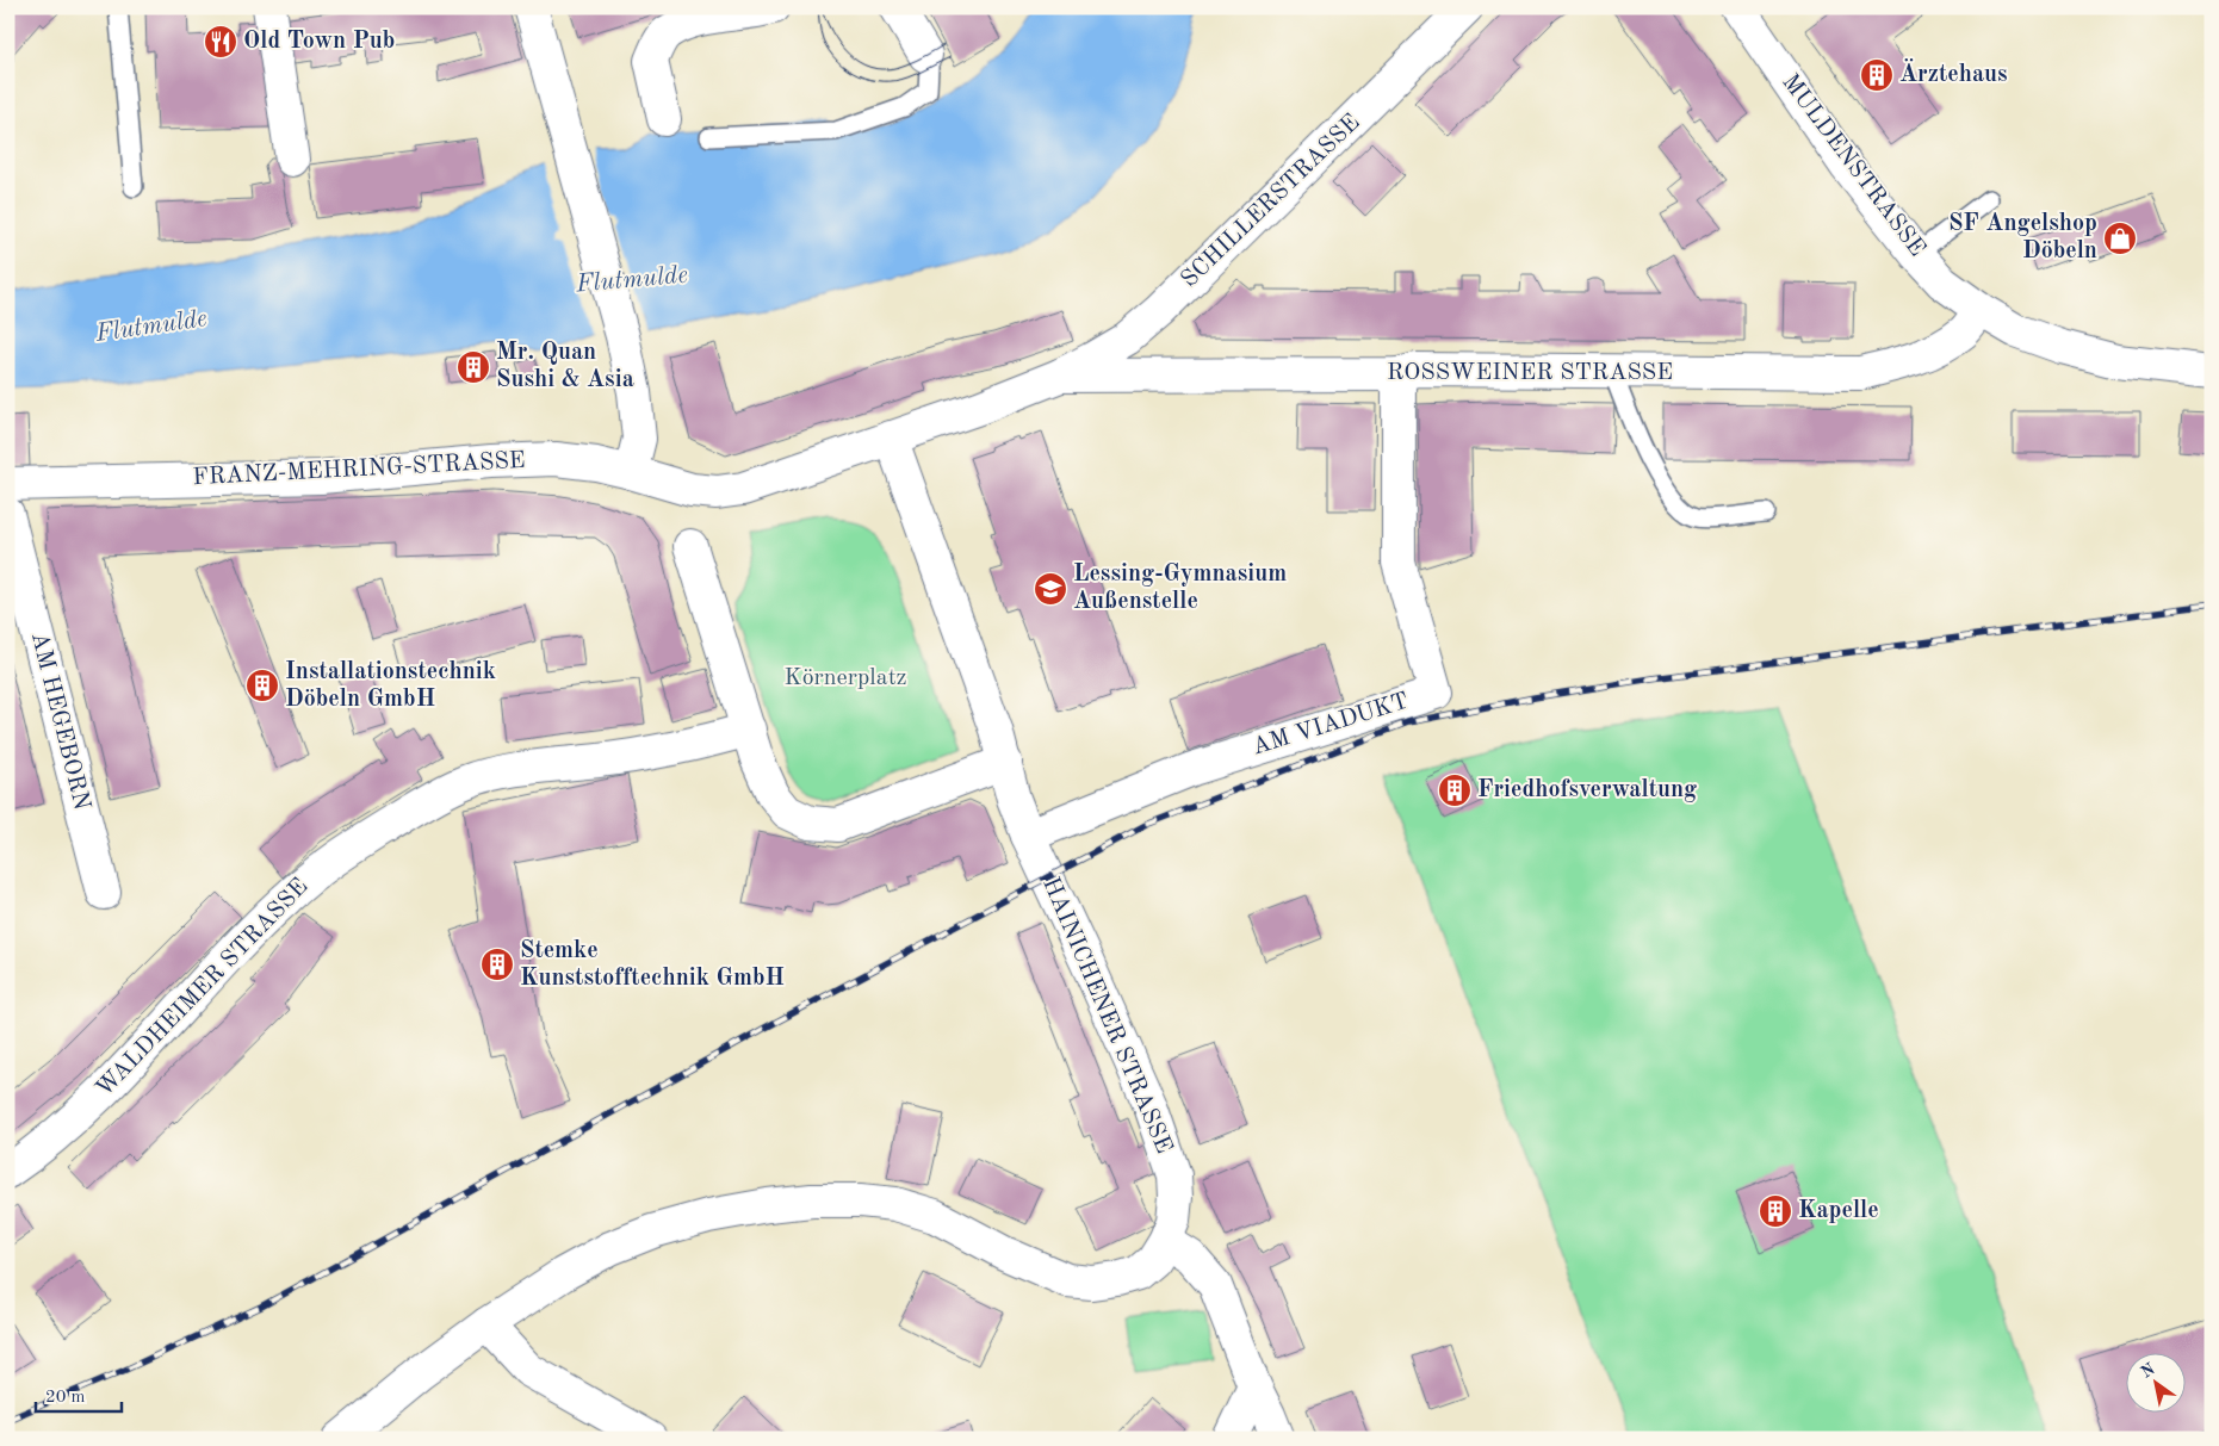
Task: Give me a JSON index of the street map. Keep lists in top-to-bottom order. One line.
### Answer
{"streets":{"street":["MULDENSTRASSE","SCHILLERSTRASSE","ROSSWEINER STRASSE","FRANZ-MEHRING-STRASSE","AM HEGEBORN","AM VIADUKT","WALDHEIMER STRASSE","HAINICHENER STRASSE"]},"crossings":[["MULDENSTRASSE","ROSSWEINER STRASSE"],["SCHILLERSTRASSE","ROSSWEINER STRASSE"],["ROSSWEINER STRASSE","AM VIADUKT"],["AM VIADUKT","HAINICHENER STRASSE"]],"water":["Flutmulde"],"parks":["Körnerplatz"],"places":{"restaurant":["Old Town Pub"],"building":["Ärztehaus","Mr. Quan Sushi & Asia","Installationstechnik Döbeln GmbH","Friedhofsverwaltung","Stemke Kunststofftechnik GmbH","Kapelle"],"shop":["SF Angelshop Döbeln"],"school or university":["Lessing-Gymnasium Außenstelle"]},"scale_bar":"20 m","north":"top left"}
